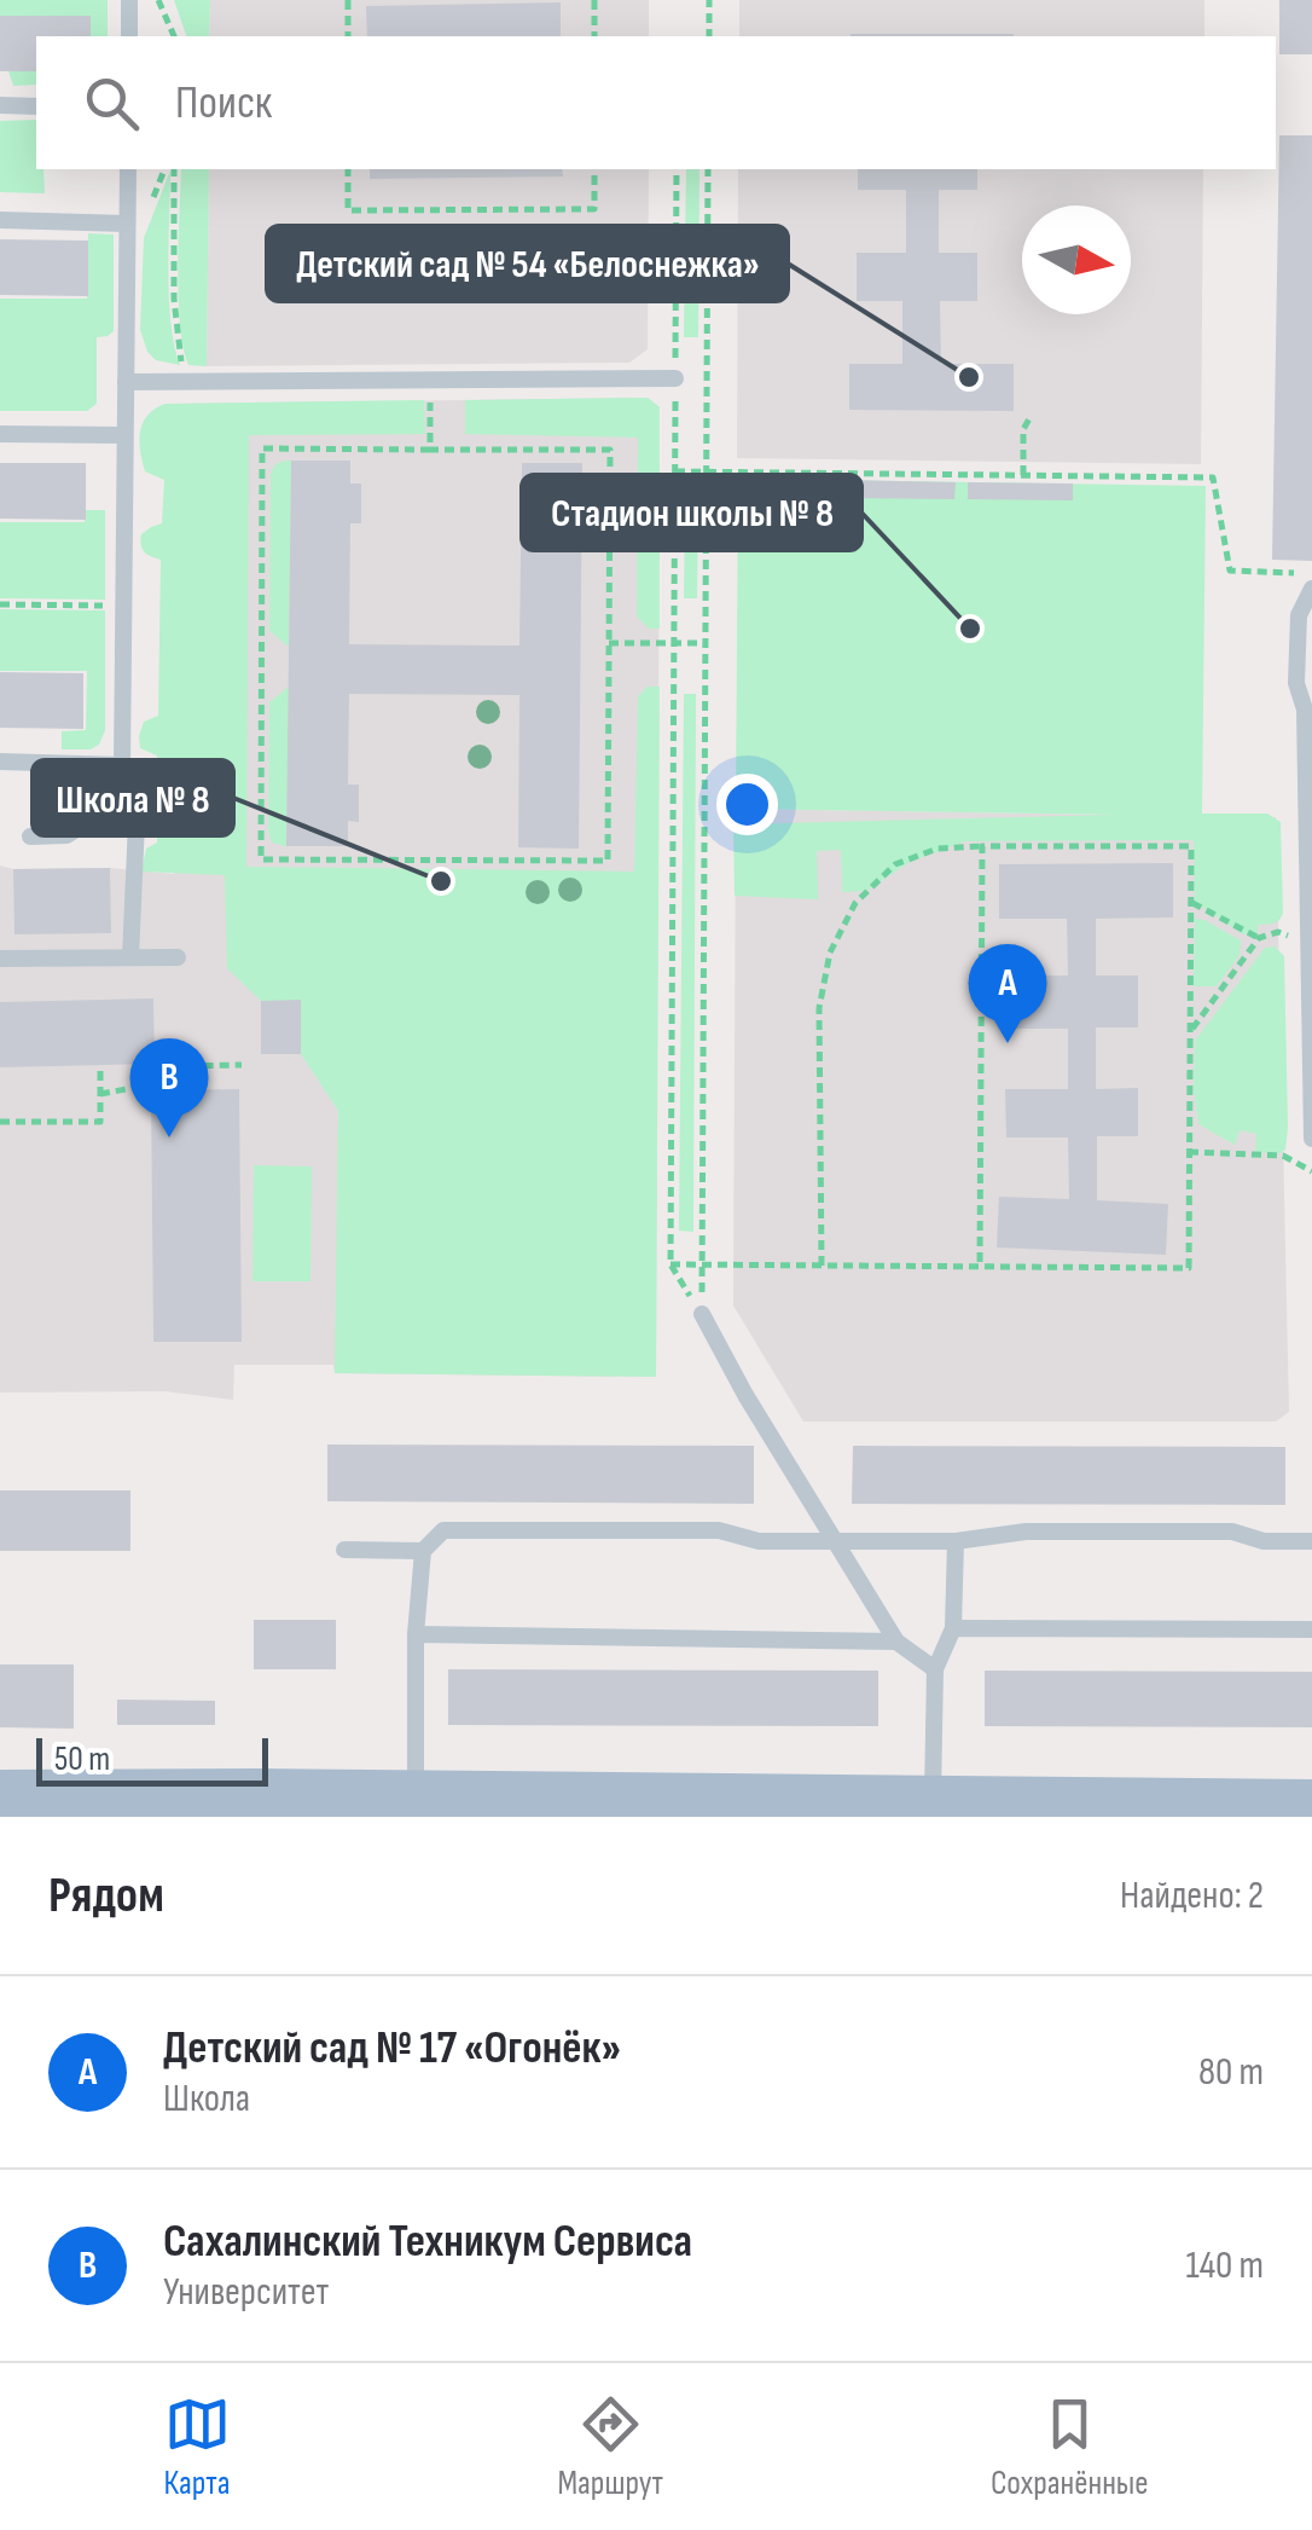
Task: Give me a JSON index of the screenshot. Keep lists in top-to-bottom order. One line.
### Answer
{"places":["Детский сад № 54 «Белоснежка»","Стадион школы № 8","Школа № 8"],"scale_bar":"50 m","north":"right","page":{"search":"Поиск","pins":["A","B"],"scale":"50 m","heading":["Рядом","Найдено: 2"],"list":[{"mark":"A","name":"Детский сад № 17 «Огонёк»","note":"Школа","value":"80 m"},{"mark":"B","name":"Сахалинский Техникум Сервиса","note":"Университет","value":"140 m"}],"nav":["Карта","Маршрут","Сохранённые"]}}
